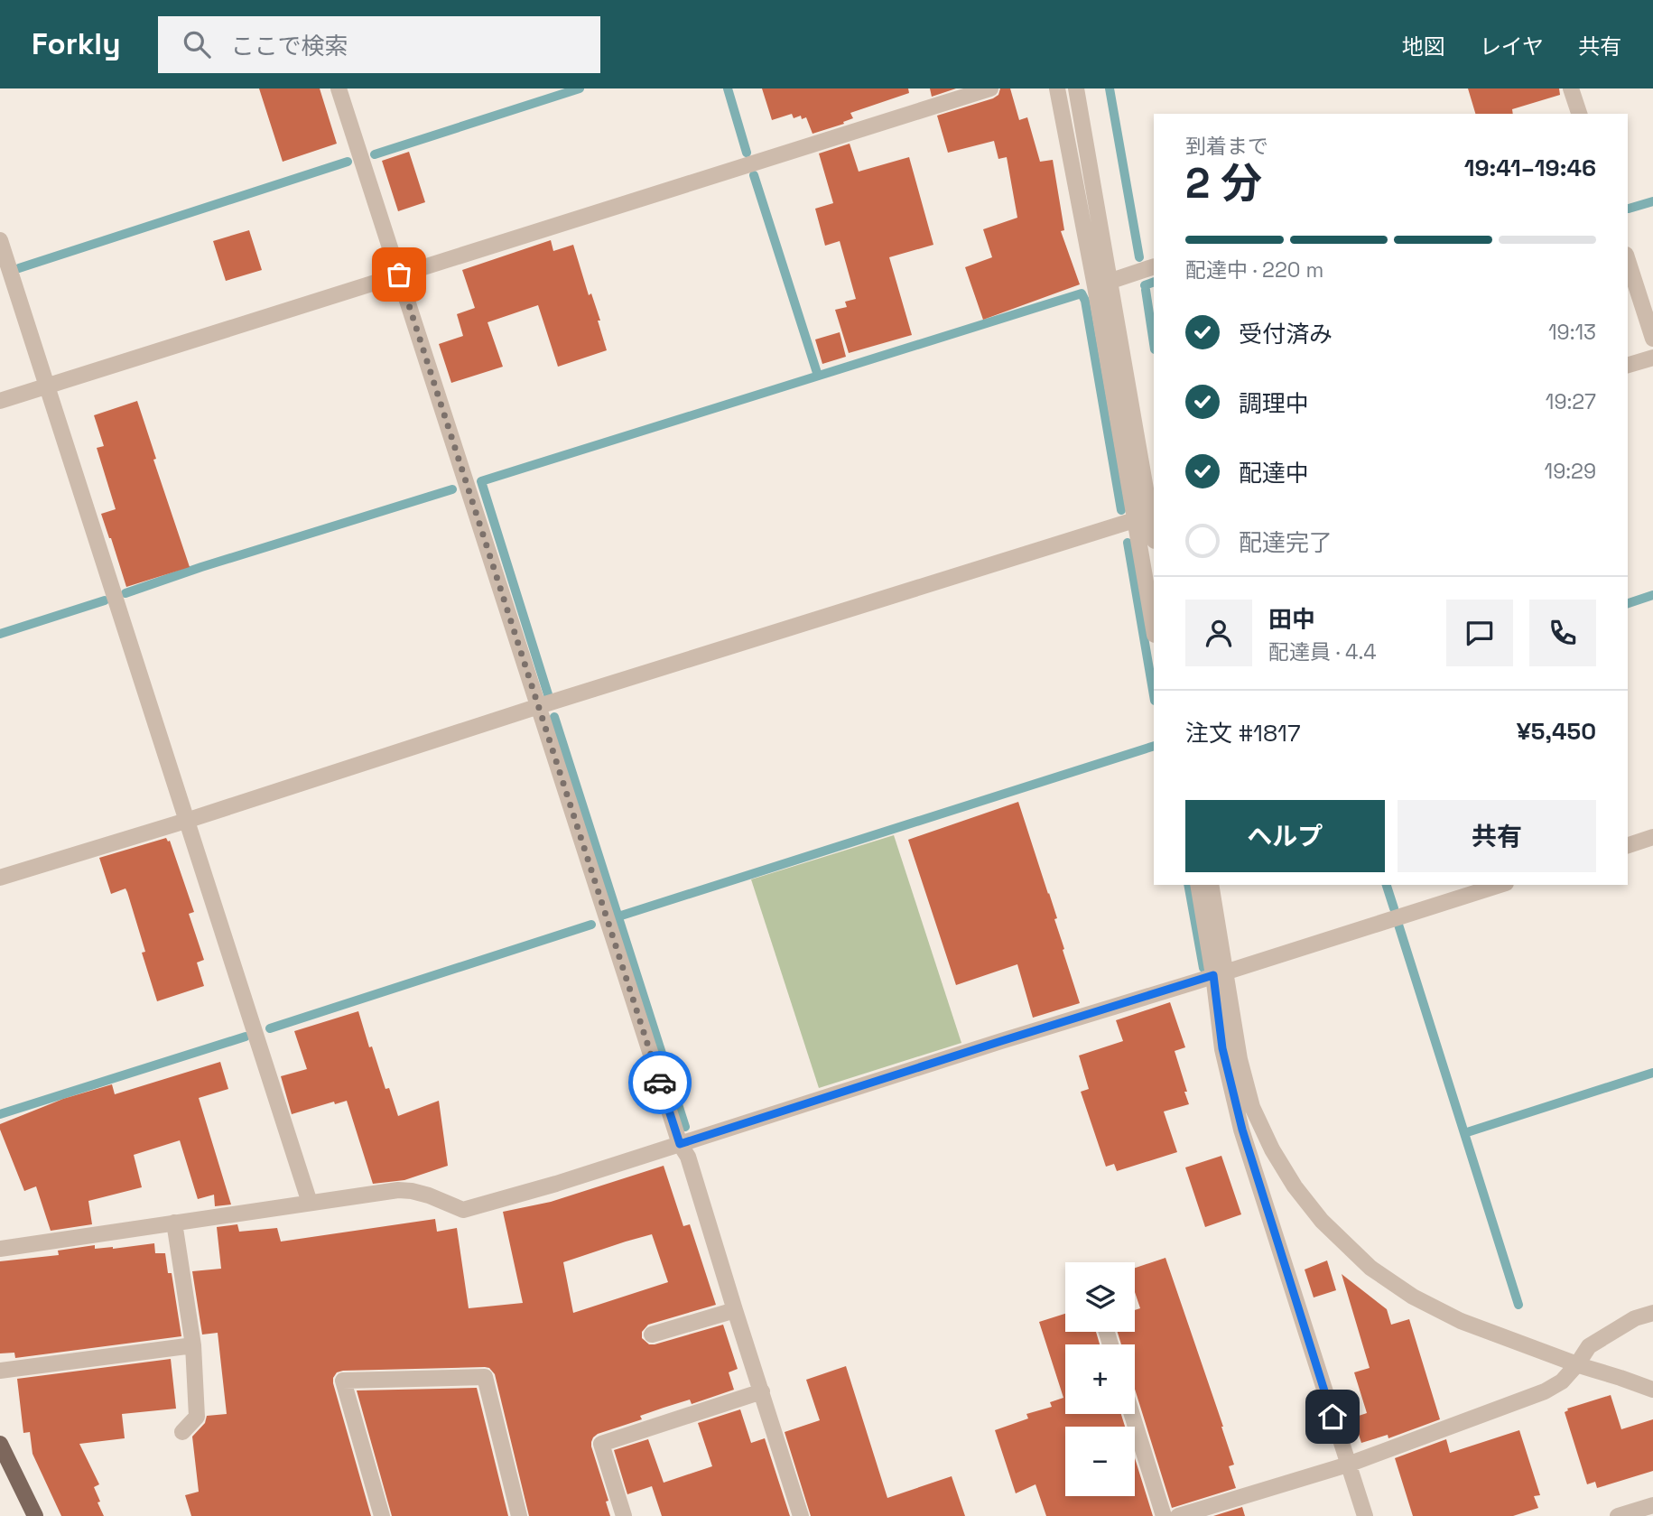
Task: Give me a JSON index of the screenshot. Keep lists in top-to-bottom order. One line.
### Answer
{"page":{"header":"Forkly","search":"ここで検索","nav":["地図","レイヤ","共有"],"heading":["2 分","到着まで","19:41–19:46"],"panel":["田中","配達員 · 4.4","注文 #1817","¥5,450"],"bar":"配達中 · 220 m","list":[["受付済み","19:13"],["調理中","19:27"],["配達中","19:29"],"配達完了"],"buttons":["ヘルプ","共有"],"map_buttons":["+","−"]}}
